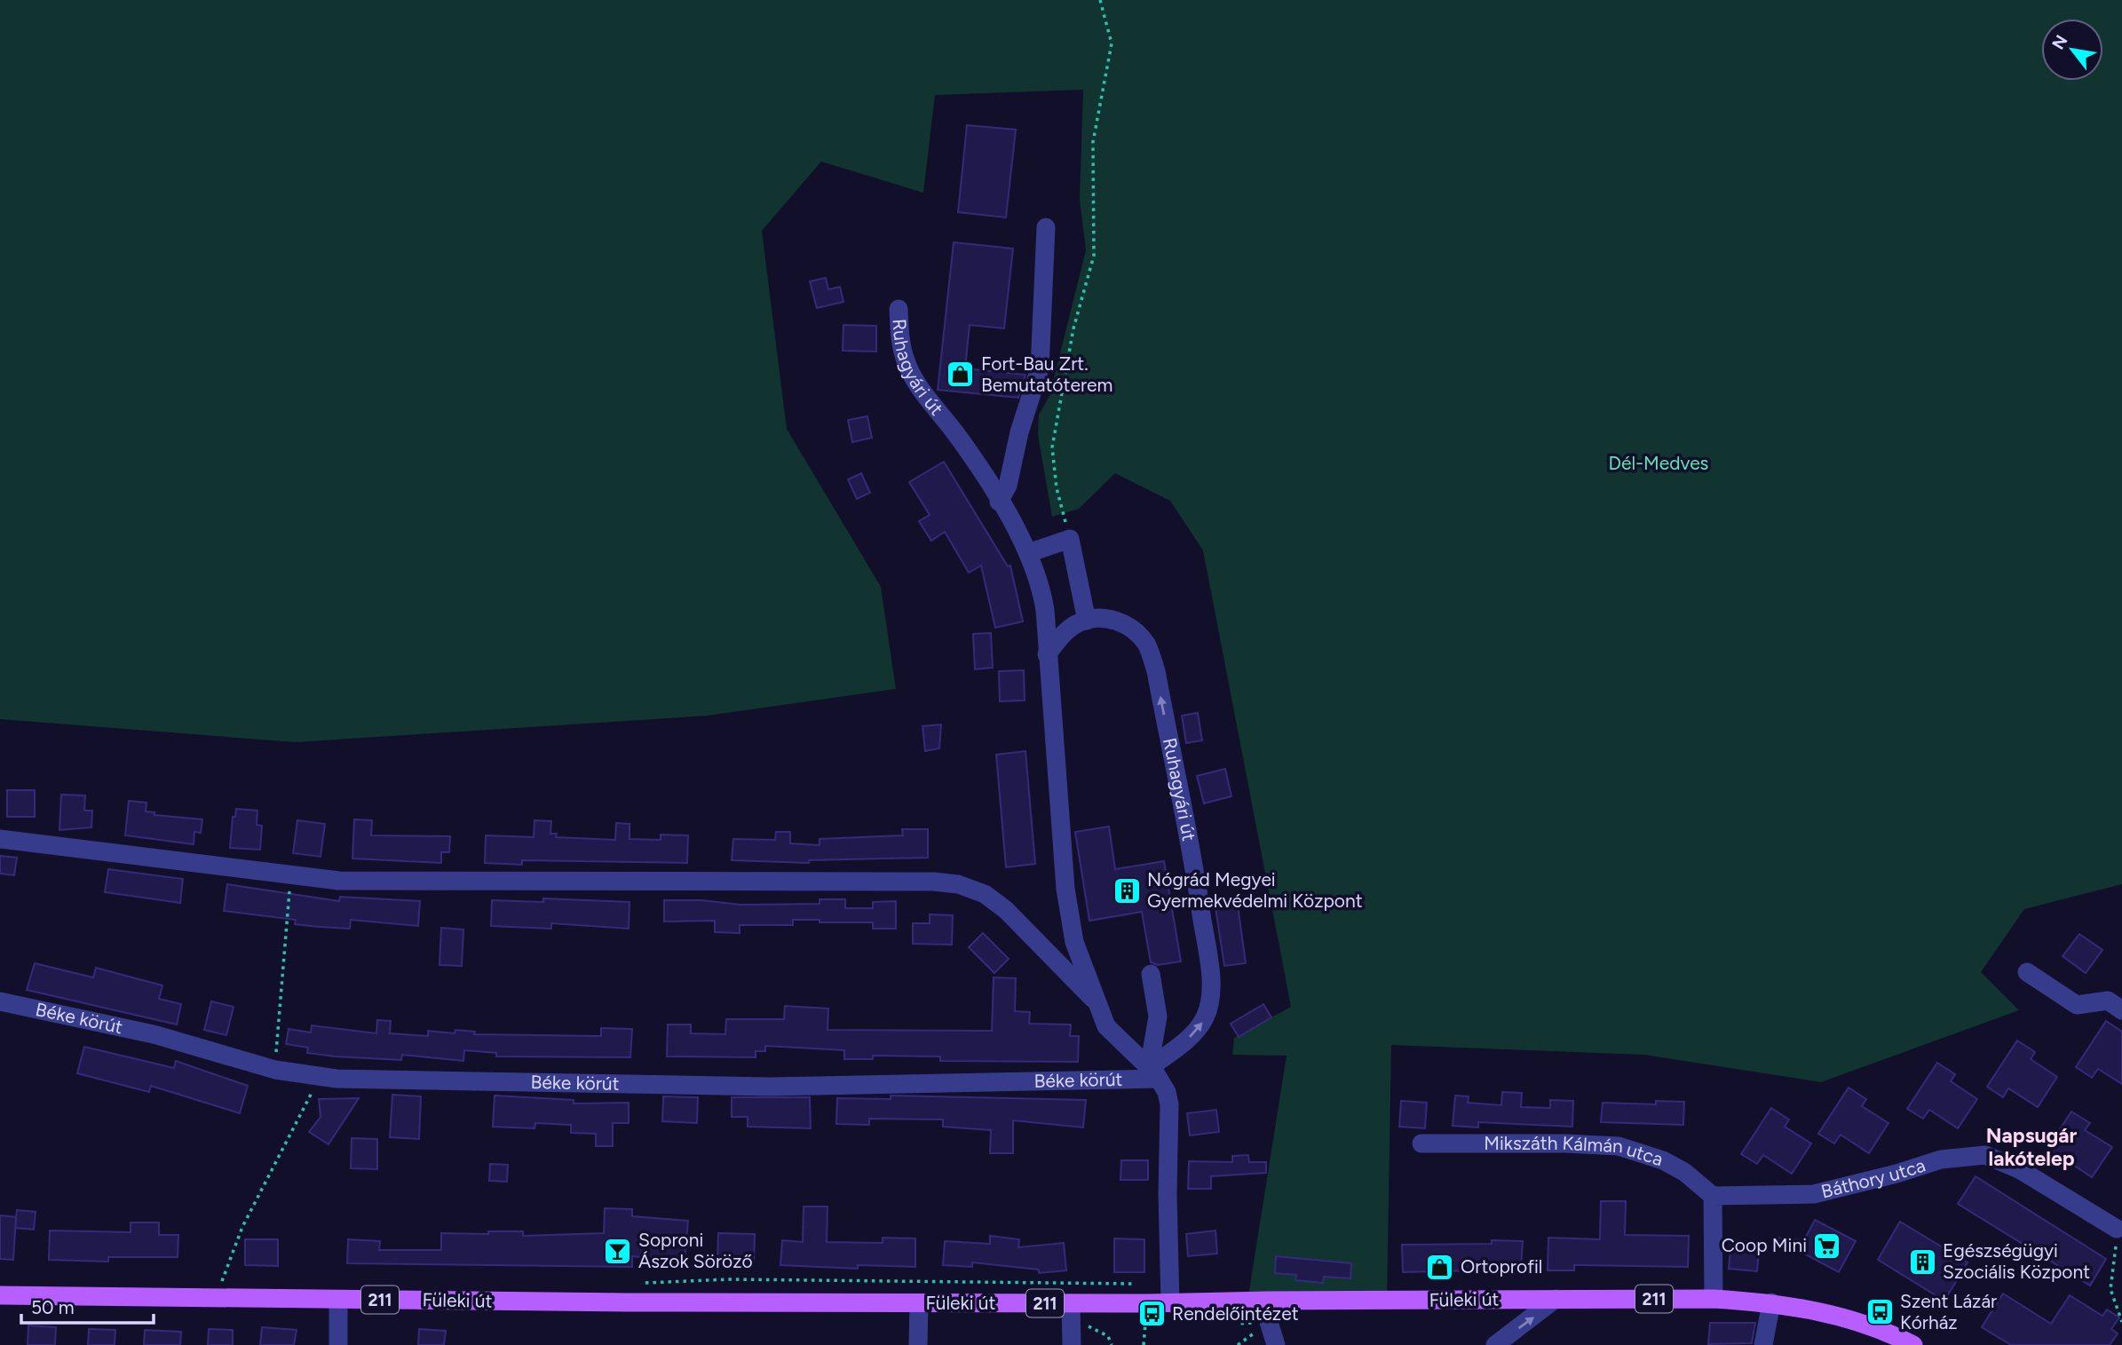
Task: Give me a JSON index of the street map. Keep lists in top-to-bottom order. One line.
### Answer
{"streets":{"main road":["211","Füleki út"],"street":["Ruhagyári út","Béke körút","Mikszáth Kálmán utca","Báthory utca"]},"crossings":[["Ruhagyári út","Béke körút"],["Ruhagyári út","Füleki út"],["Mikszáth Kálmán utca","Báthory utca"]],"districts":["Napsugár lakótelep"],"parks":["Dél-Medves"],"places":{"shop":["Fort-Bau Zrt. Bemutatóterem","Ortoprofil"],"building":["Nógrád Megyei Gyermekvédelmi Központ","Egészségügyi Szociális Központ"],"supermarket":["Coop Mini"],"bar":["Soproni Ászok Söröző"],"bus stop":["Szent Lázár Kórház","Rendelőintézet"]},"scale_bar":"50 m","north":"top left"}
